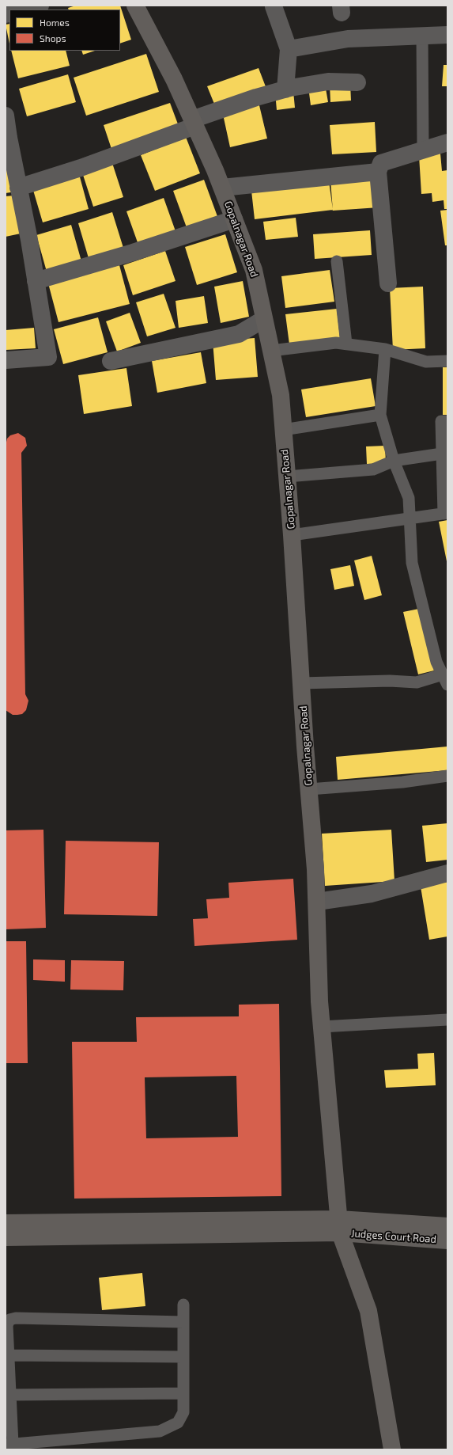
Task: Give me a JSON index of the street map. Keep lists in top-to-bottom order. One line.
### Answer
{"streets":{"main road":["Gopalnagar Road","Judges Court Road"]},"crossings":[["Gopalnagar Road","Judges Court Road"]],"legend":["Homes","Shops"]}
